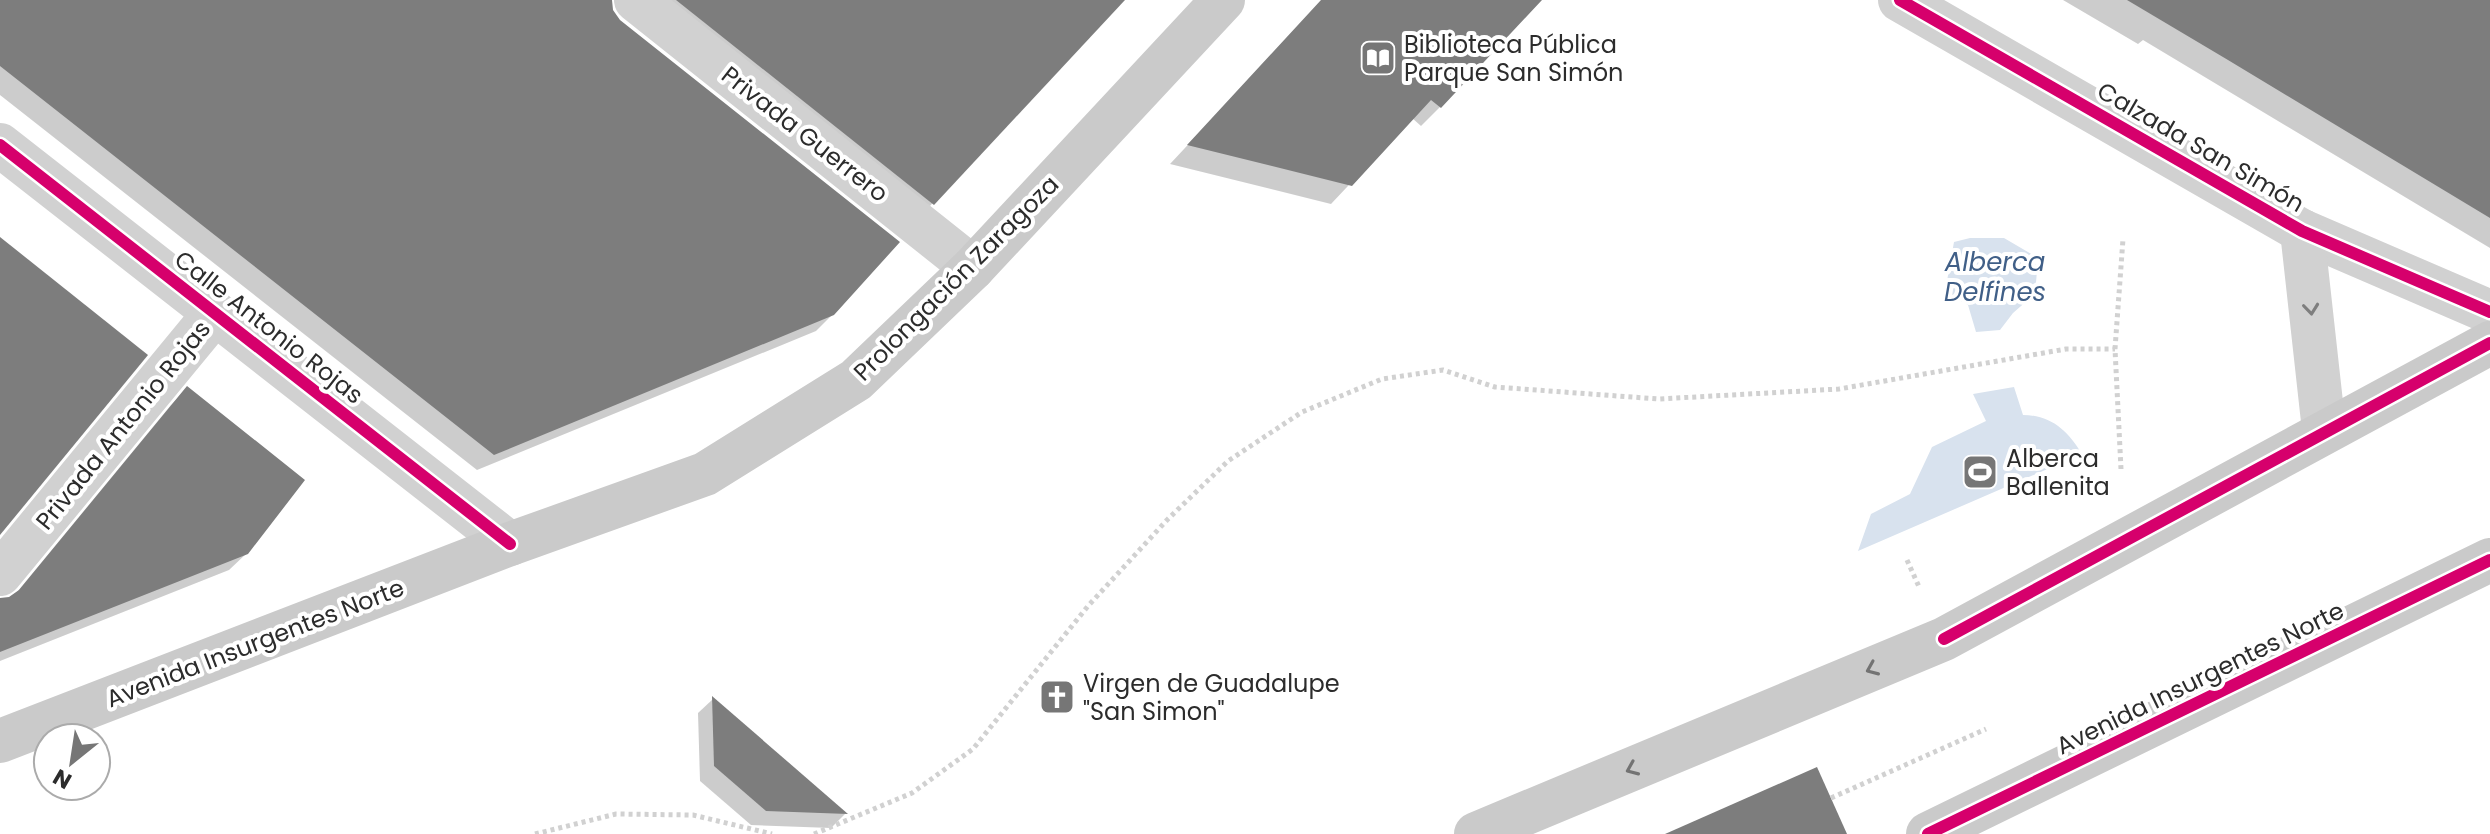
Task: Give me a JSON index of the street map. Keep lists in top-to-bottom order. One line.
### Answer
{"streets":{"main road":["Prolongación Zaragoza","Avenida Insurgentes Norte"],"street":["Privada Guerrero","Calzada San Simón","Calle Antonio Rojas","Privada Antonio Rojas"]},"crossings":[["Privada Guerrero","Prolongación Zaragoza"],["Prolongación Zaragoza","Calle Antonio Rojas"],["Prolongación Zaragoza","Avenida Insurgentes Norte"],["Calle Antonio Rojas","Privada Antonio Rojas"],["Calle Antonio Rojas","Avenida Insurgentes Norte"]],"water":["Alberca Delfines"],"places":{"library":["Biblioteca Pública Parque San Simón"],"sports":["Alberca Ballenita"],"church":["Virgen de Guadalupe \"San Simon\""]},"north":"bottom left"}
